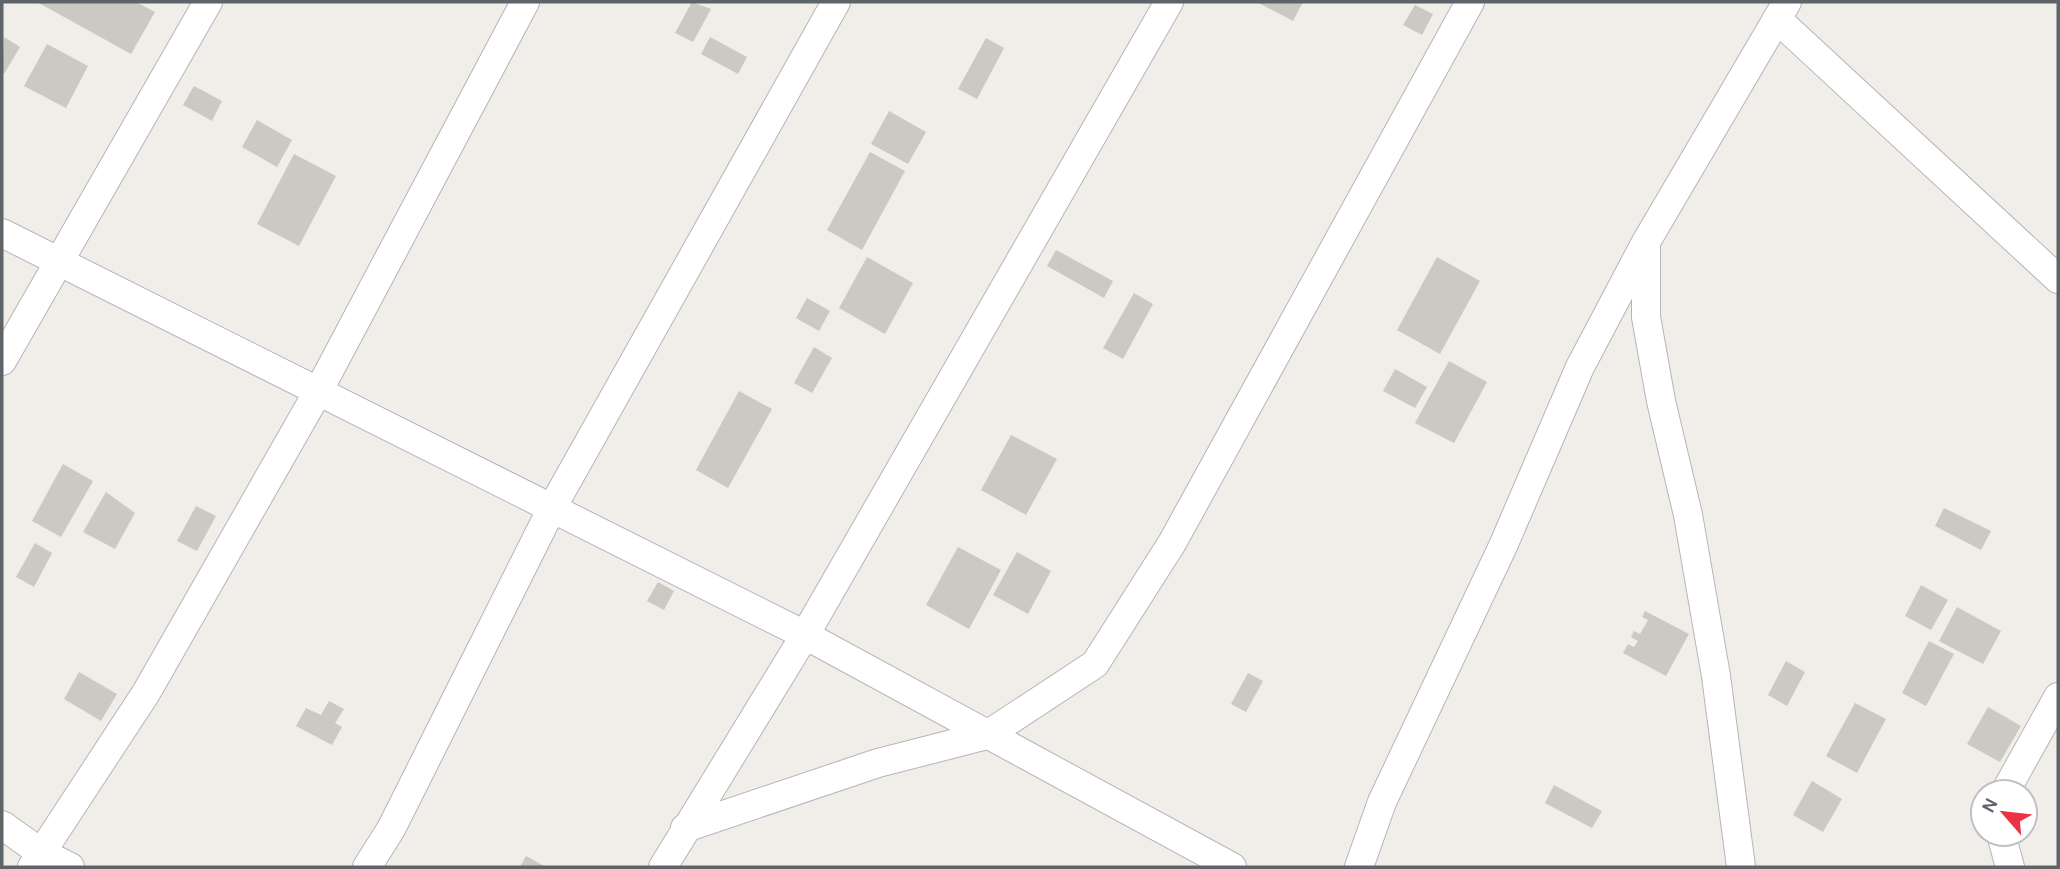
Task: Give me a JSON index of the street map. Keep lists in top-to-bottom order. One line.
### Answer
{"north":"top left"}
